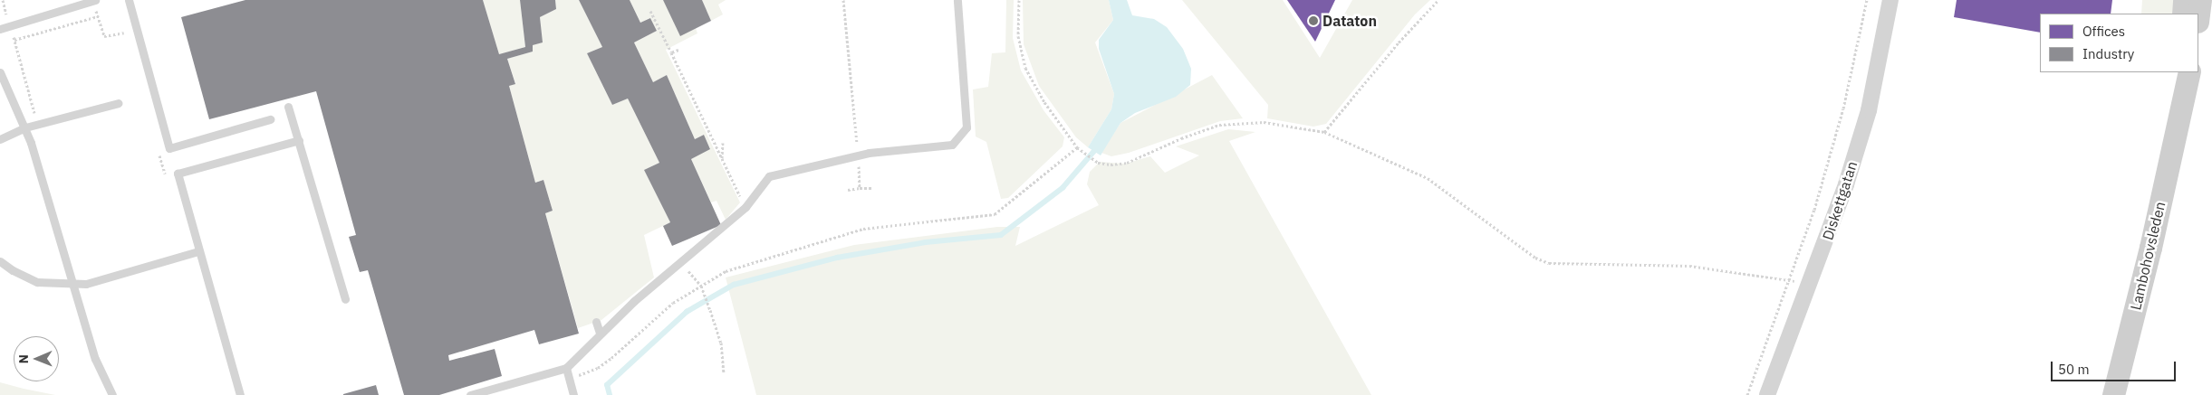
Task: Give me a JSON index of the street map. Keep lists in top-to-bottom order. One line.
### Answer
{"streets":{"main road":["Lambohovsleden"],"street":["Diskettgatan"]},"places":["Dataton"],"legend":["Offices","Industry"],"scale_bar":"50 m","north":"left"}
